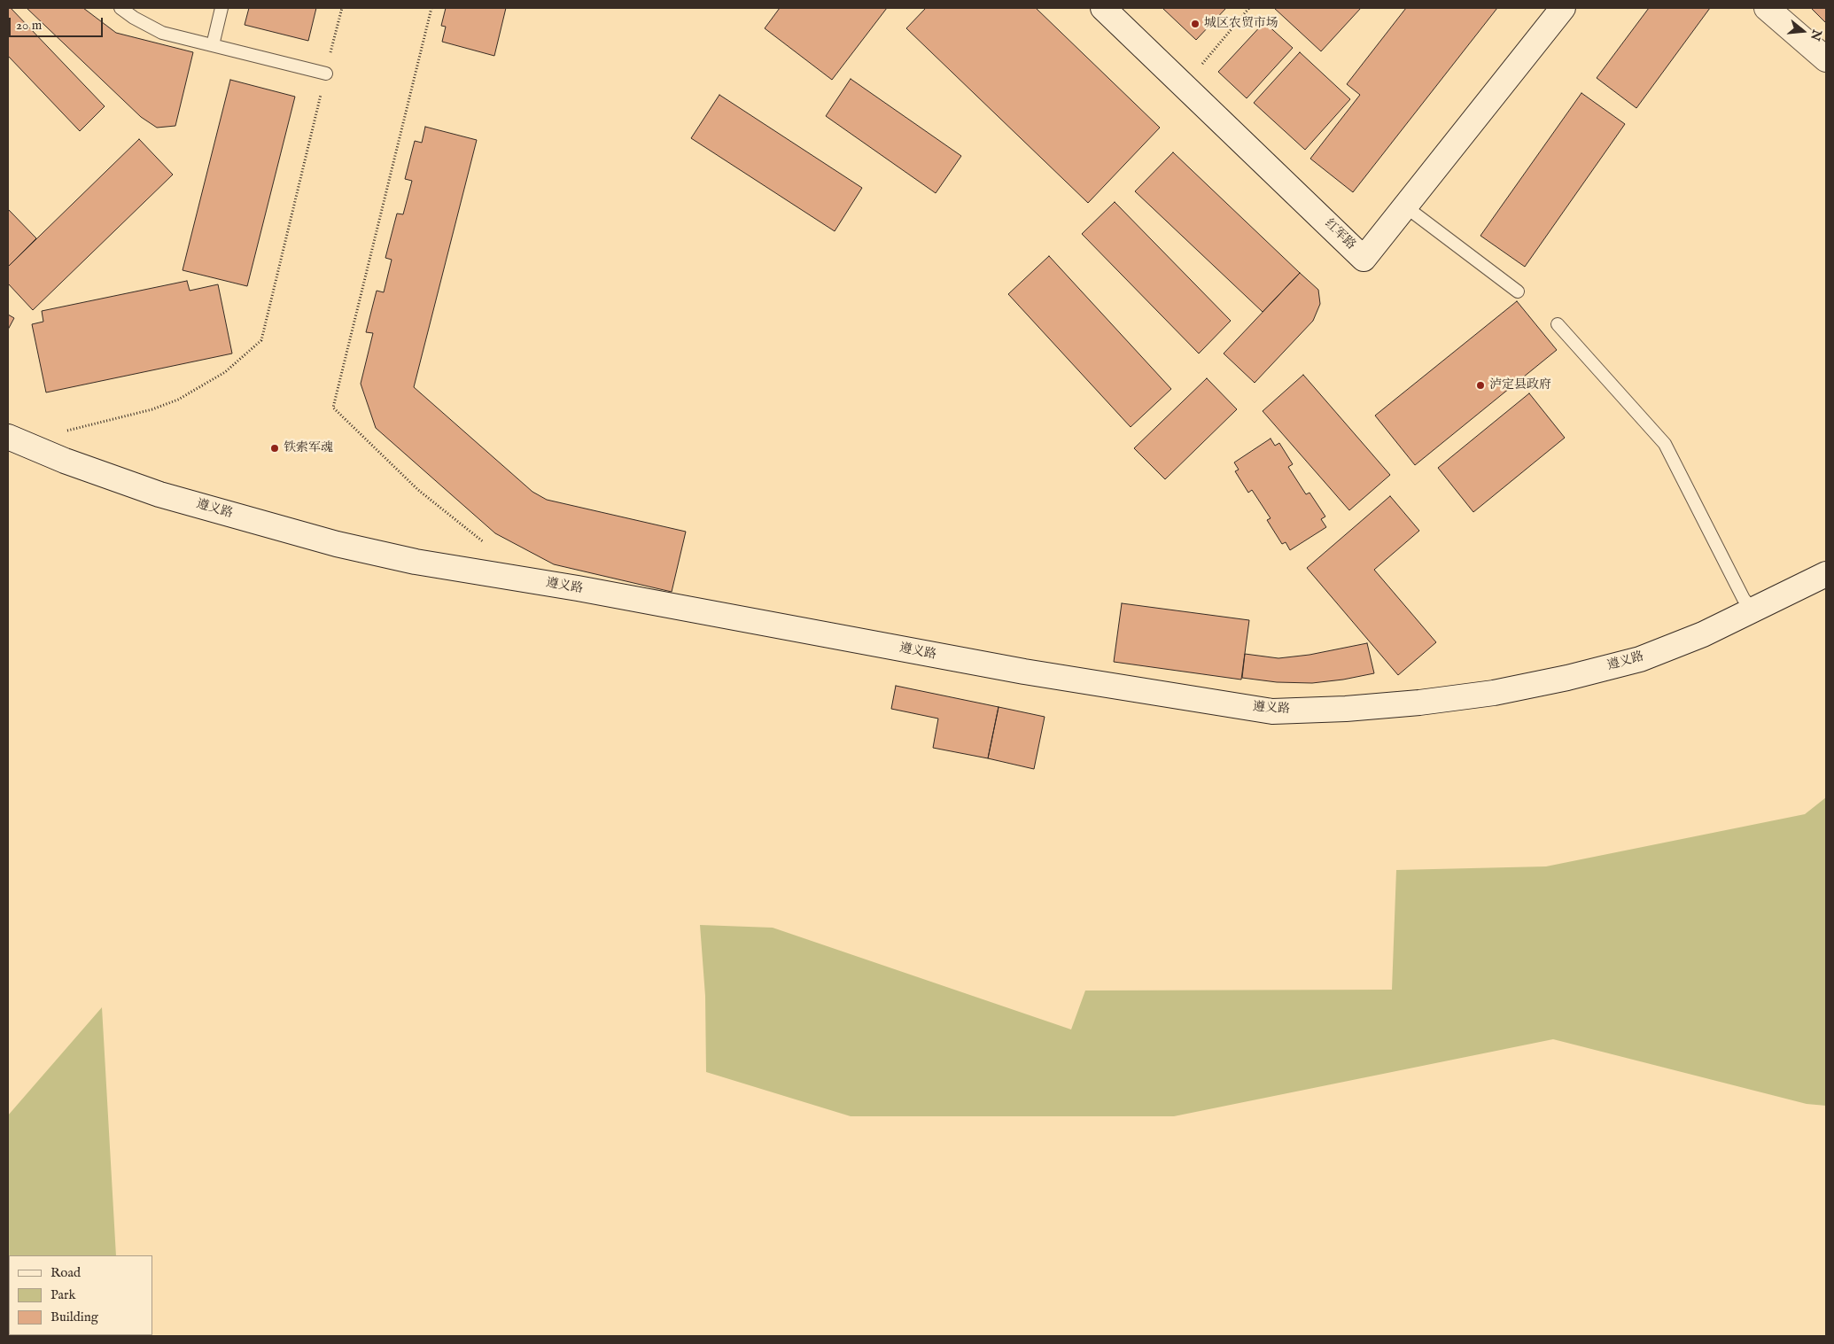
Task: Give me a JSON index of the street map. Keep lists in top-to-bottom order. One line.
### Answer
{"streets":{"street":["红军路","遵义路"]},"places":["城区农贸市场","泸定县政府","铁索军魂"],"legend":["Road","Park","Building"],"scale_bar":"20 m","north":"right"}
